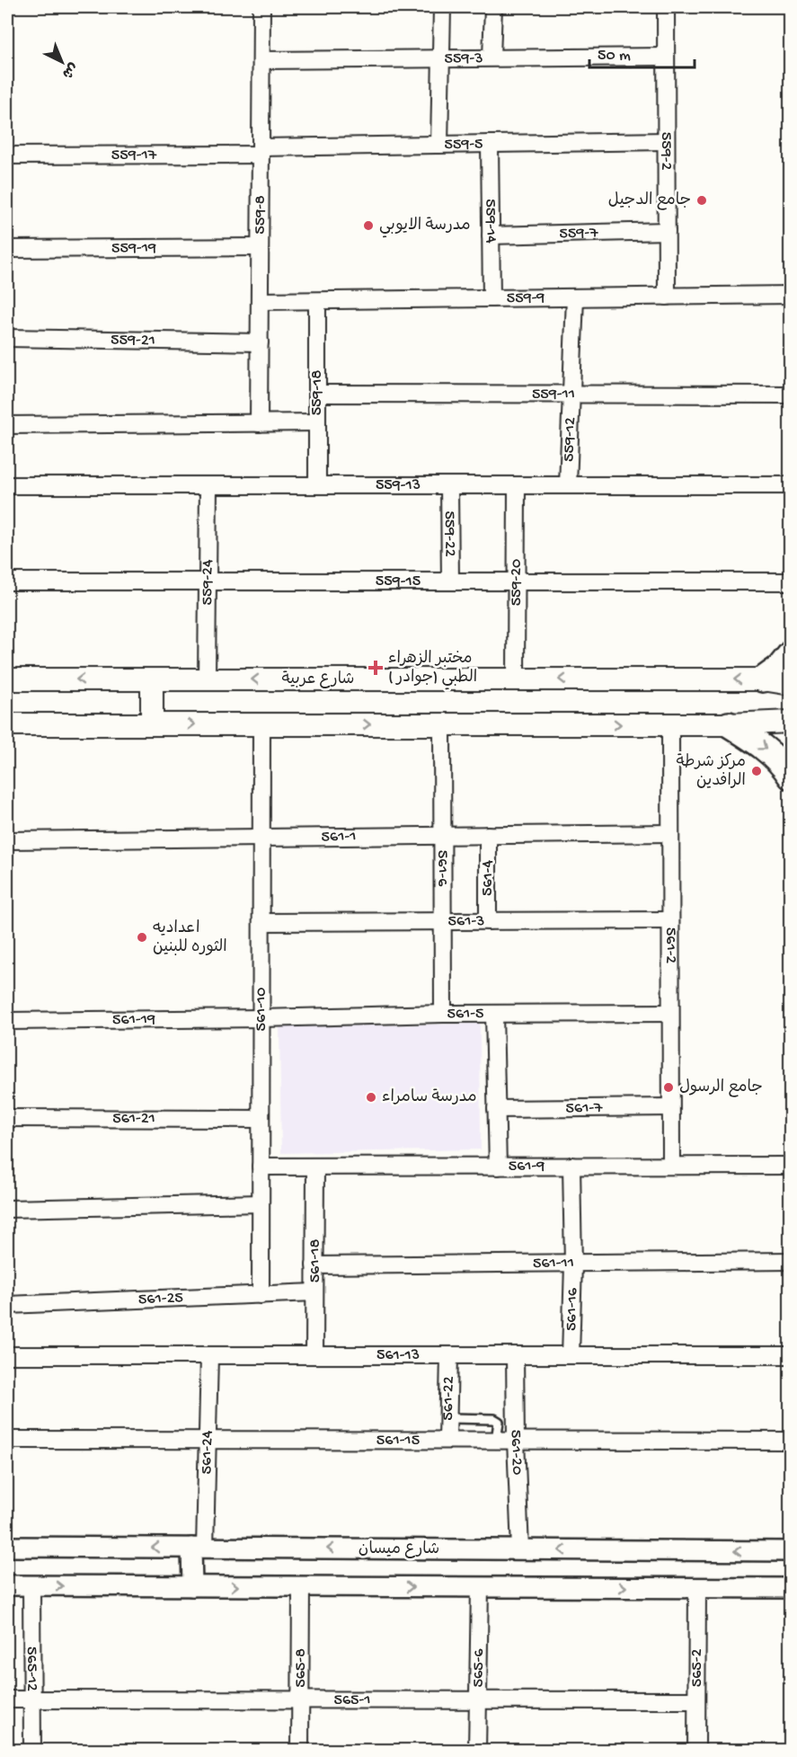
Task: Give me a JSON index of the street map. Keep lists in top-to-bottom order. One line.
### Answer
{"streets":{"main road":["شارع عربية"],"street":["559-3","559-5","559-2","559-17","559-8","559-14","559-7","559-19","559-9","559-21","559-18","559-11","559-12","559-13","559-22","559-15","559-24","559-20","561-1","561-6","561-4","561-3","561-2","561-10","561-5","561-19","561-7","561-21","561-9","561-18","561-11","561-25","561-16","561-13","561-22","561-15","561-24","561-20","شارع ميسان","565-12","565-8","565-6","565-2","565-1"]},"crossings":[["559-3","559-2"],["559-3","559-8"],["559-5","559-2"],["559-5","559-17"],["559-5","559-8"],["559-5","559-14"],["559-2","559-7"],["559-2","559-9"],["559-17","559-8"],["559-8","559-19"],["559-8","559-9"],["559-8","559-21"],["559-14","559-7"],["559-14","559-9"],["559-9","559-18"],["559-9","559-12"],["559-18","559-11"],["559-18","559-13"],["559-11","559-12"],["559-12","559-13"],["559-13","559-22"],["559-13","559-24"],["559-13","559-20"],["559-22","559-15"],["559-15","559-24"],["559-15","559-20"],["559-24","شارع عربية"],["559-20","شارع عربية"],["561-1","561-6"],["561-1","561-4"],["561-1","561-2"],["561-1","561-10"],["561-6","561-3"],["561-6","561-5"],["561-4","561-3"],["561-3","561-2"],["561-3","561-10"],["561-2","561-5"],["561-2","561-7"],["561-2","561-9"],["561-10","561-5"],["561-10","561-19"],["561-10","561-21"],["561-10","561-9"],["561-10","561-25"],["561-5","561-19"],["561-9","561-18"],["561-9","561-16"],["561-18","561-11"],["561-18","561-25"],["561-18","561-13"],["561-11","561-16"],["561-16","561-13"],["561-13","561-22"],["561-13","561-24"],["561-13","561-20"],["561-22","561-15"],["561-15","561-24"],["561-15","561-20"],["561-24","شارع ميسان"],["561-20","شارع ميسان"],["565-12","565-1"],["565-8","565-1"],["565-6","565-1"],["565-2","565-1"]],"places":{"other":["جامع الدجيل","مدرسة الايوبي","مركز شرطة الرافدين","اعداديه الثوره للبنين","جامع الرسول","مدرسة سامراء"],"health":["مختبر الزهراء الطبي (جوادر )"]},"scale_bar":"50 m","north":"bottom right"}
